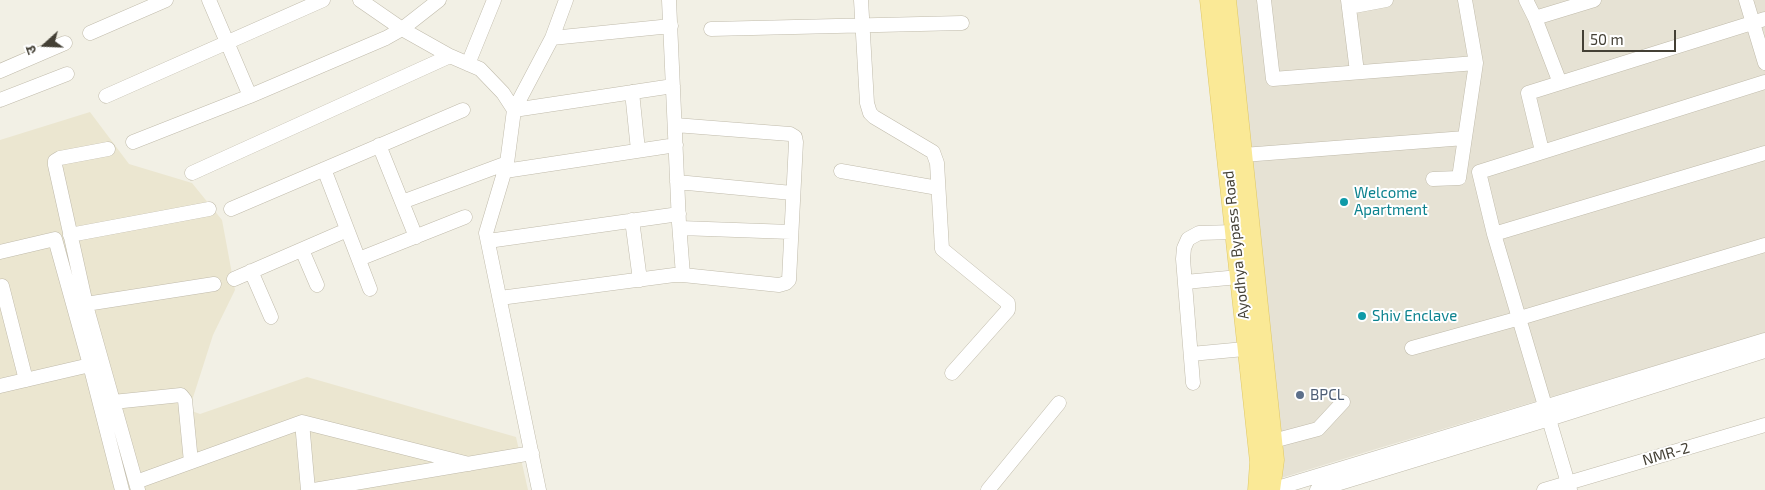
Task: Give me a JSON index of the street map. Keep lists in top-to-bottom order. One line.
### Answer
{"streets":{"main road":["Ayodhya Bypass Road"],"street":["NMR-2"]},"places":["Welcome Apartment","Shiv Enclave","BPCL"],"scale_bar":"50 m","north":"left"}
